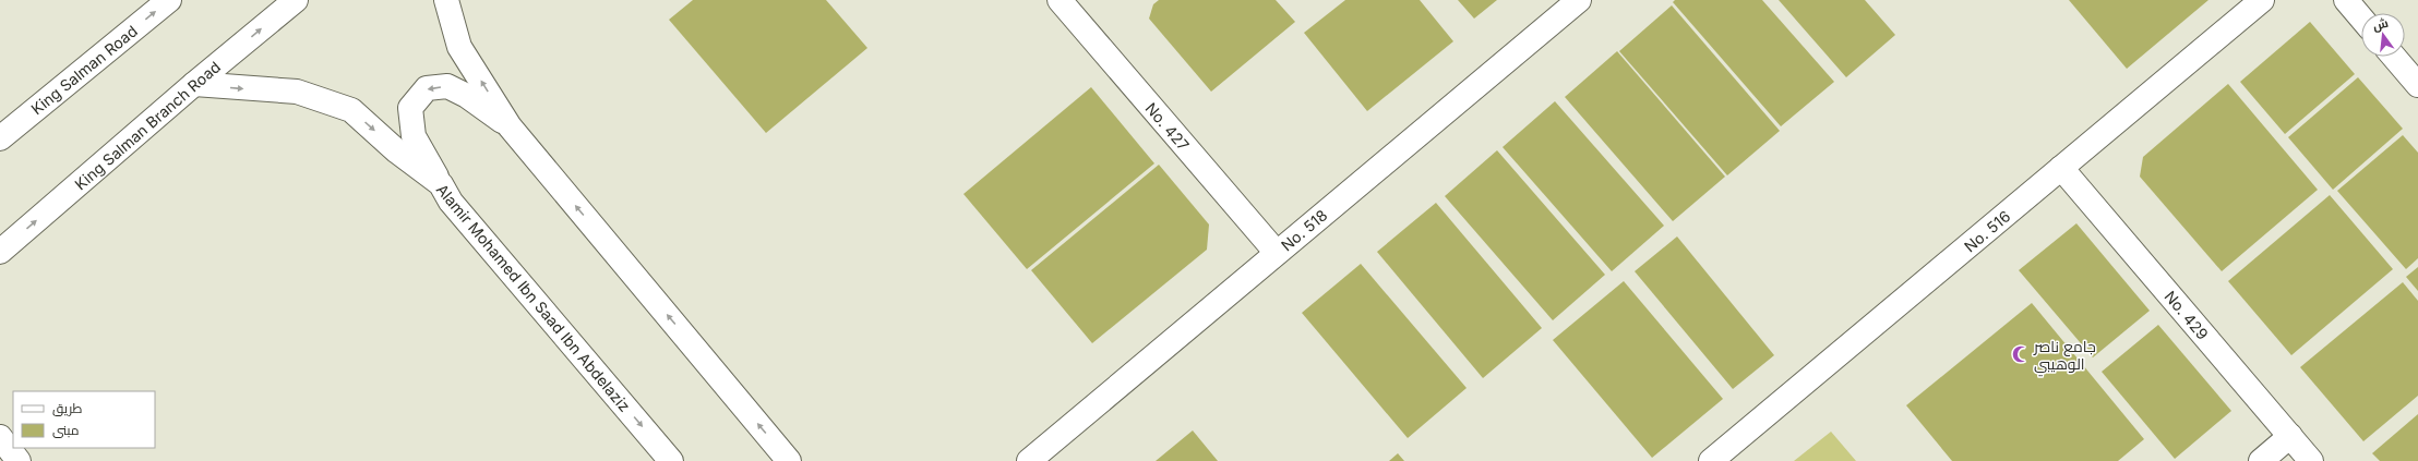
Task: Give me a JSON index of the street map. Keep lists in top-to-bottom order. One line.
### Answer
{"streets":{"main road":["King Salman Road","King Salman Branch Road","No. 427","No. 518","No. 516","Alamir Mohamed Ibn Saad Ibn Abdelaziz","No. 429"]},"crossings":[["King Salman Branch Road","Alamir Mohamed Ibn Saad Ibn Abdelaziz"],["No. 427","No. 518"],["No. 516","No. 429"]],"one_way":["King Salman Road","King Salman Branch Road"],"places":{"mosque":["جامع ناصر الوهيبي"]},"legend":["طريق","مبنى"],"north":"top"}
